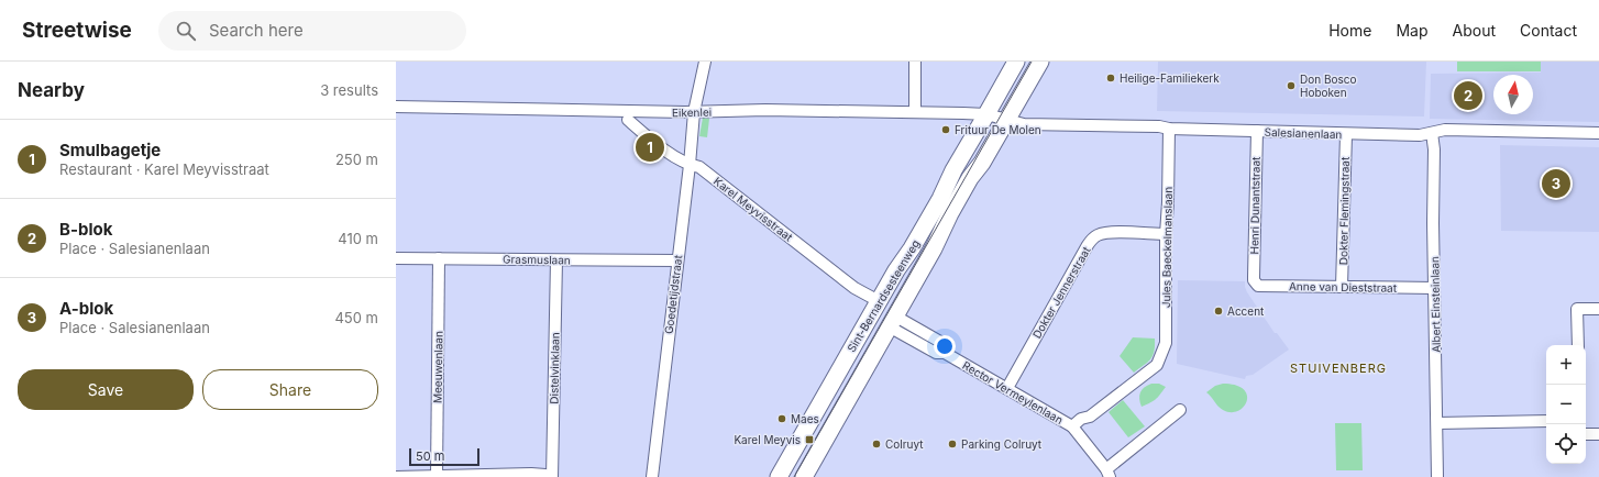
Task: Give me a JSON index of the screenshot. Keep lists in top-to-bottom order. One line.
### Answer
{"streets":{"main road":["Sint-Bernardsesteenweg"],"street":["Eikenlei","Salesianenlaan","Henri Dunantstraat","Karel Meyvisstraat","Dokter Flemingstraat","Jules Baeckelmanslaan","Grasmuslaan","Anne van Dieststraat","Dokter Jennerstraat","Goedetijdstraat","Albert Einsteinlaan","Meeuwenlaan","Distelvinklaan","Rector Vermeylenlaan"]},"crossings":[["Eikenlei","Goedetijdstraat"],["Eikenlei","Sint-Bernardsesteenweg"],["Salesianenlaan","Henri Dunantstraat"],["Salesianenlaan","Dokter Flemingstraat"],["Salesianenlaan","Jules Baeckelmanslaan"],["Salesianenlaan","Sint-Bernardsesteenweg"],["Salesianenlaan","Albert Einsteinlaan"],["Henri Dunantstraat","Anne van Dieststraat"],["Karel Meyvisstraat","Goedetijdstraat"],["Karel Meyvisstraat","Sint-Bernardsesteenweg"],["Dokter Flemingstraat","Anne van Dieststraat"],["Jules Baeckelmanslaan","Dokter Jennerstraat"],["Jules Baeckelmanslaan","Rector Vermeylenlaan"],["Grasmuslaan","Goedetijdstraat"],["Grasmuslaan","Meeuwenlaan"],["Grasmuslaan","Distelvinklaan"],["Anne van Dieststraat","Albert Einsteinlaan"],["Dokter Jennerstraat","Rector Vermeylenlaan"],["Sint-Bernardsesteenweg","Rector Vermeylenlaan"]],"districts":["STUIVENBERG"],"places":{"other":["Heilige-Familiekerk","Don Bosco Hoboken","Frituur De Molen","Accent","Maes","Colruyt","Parking Colruyt"],"transit":["Karel Meyvis"]},"scale_bar":"50 m","north":"top","page":{"header":"Streetwise","search":"Search here","nav":["Home","Map","About","Contact"],"heading":["Nearby","3 results"],"pins":["2","1","3"],"list":[{"mark":"1","name":"Smulbagetje","note":"Restaurant · Karel Meyvisstraat","value":"250 m"},{"mark":"2","name":"B-blok","note":"Place · Salesianenlaan","value":"410 m"},{"mark":"3","name":"A-blok","note":"Place · Salesianenlaan","value":"450 m"}],"map_buttons":["+","−"],"buttons":["Save","Share"],"scale":"50 m"}}
